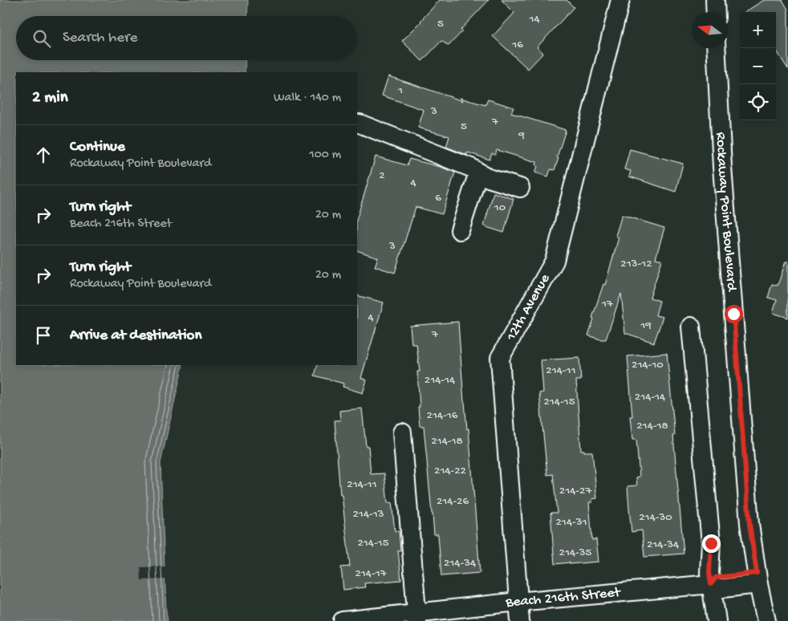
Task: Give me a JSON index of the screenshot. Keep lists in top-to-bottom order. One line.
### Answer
{"streets":{"street":["Rockaway Point Boulevard","12th Avenue","Beach 216th Street"]},"crossings":[["Rockaway Point Boulevard","Beach 216th Street"],["12th Avenue","Beach 216th Street"]],"house_numbers":["14","5","16","1","3","7","5","9","2","4","6","10","3","213-12","17","4","19","7","214-10","214-11","214-14","214-14","214-15","214-16","214-18","214-18","214-22","214-11","214-27","214-26","214-13","214-30","214-31","214-15","214-34","214-35","214-34","214-17"],"north":"left","page":{"map_buttons":["+","−"],"search":"Search here","heading":["2 min","Walk · 140 m"],"list":[["Continue","Rockaway Point Boulevard","100 m"],["Turn right","Beach 216th Street","20 m"],["Turn right","Rockaway Point Boulevard","20 m"],"Arrive at destination"]}}
